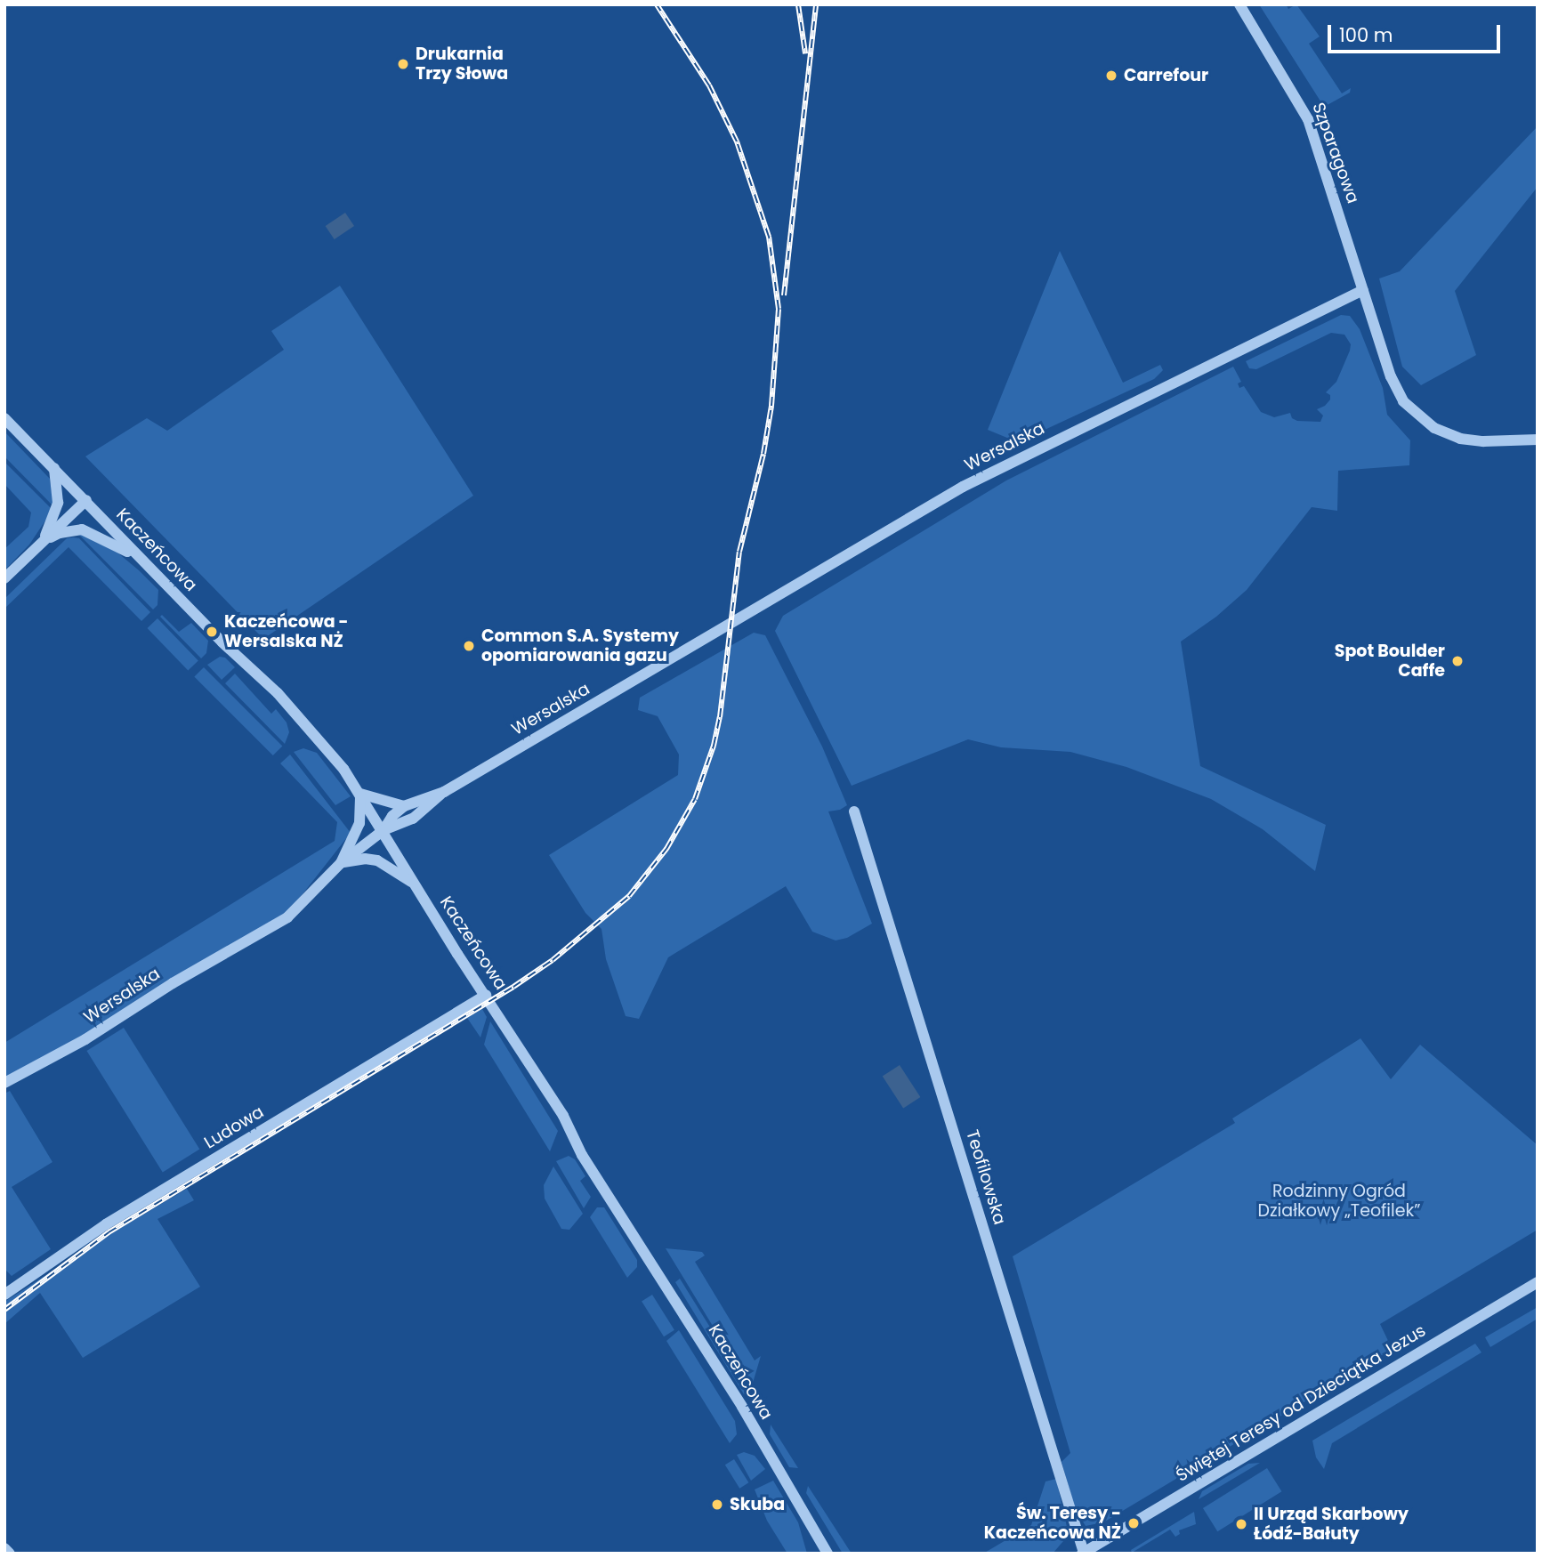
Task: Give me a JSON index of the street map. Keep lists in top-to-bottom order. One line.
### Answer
{"streets":{"street":["Szparagowa","Wersalska","Kaczeńcowa","Ludowa","Teofilowska","Świętej Teresy od Dzieciątka Jezus"]},"crossings":[["Szparagowa","Wersalska"],["Wersalska","Kaczeńcowa"],["Kaczeńcowa","Ludowa"],["Teofilowska","Świętej Teresy od Dzieciątka Jezus"]],"parks":["Rodzinny Ogród Działkowy „Teofilek”"],"places":["Drukarnia Trzy Słowa","Carrefour","Kaczeńcowa - Wersalska NŻ","Common S.A. Systemy opomiarowania gazu","Spot Boulder Caffe","Skuba","Św. Teresy - Kaczeńcowa NŻ","II Urząd Skarbowy Łódź-Bałuty"],"scale_bar":"100 m"}
